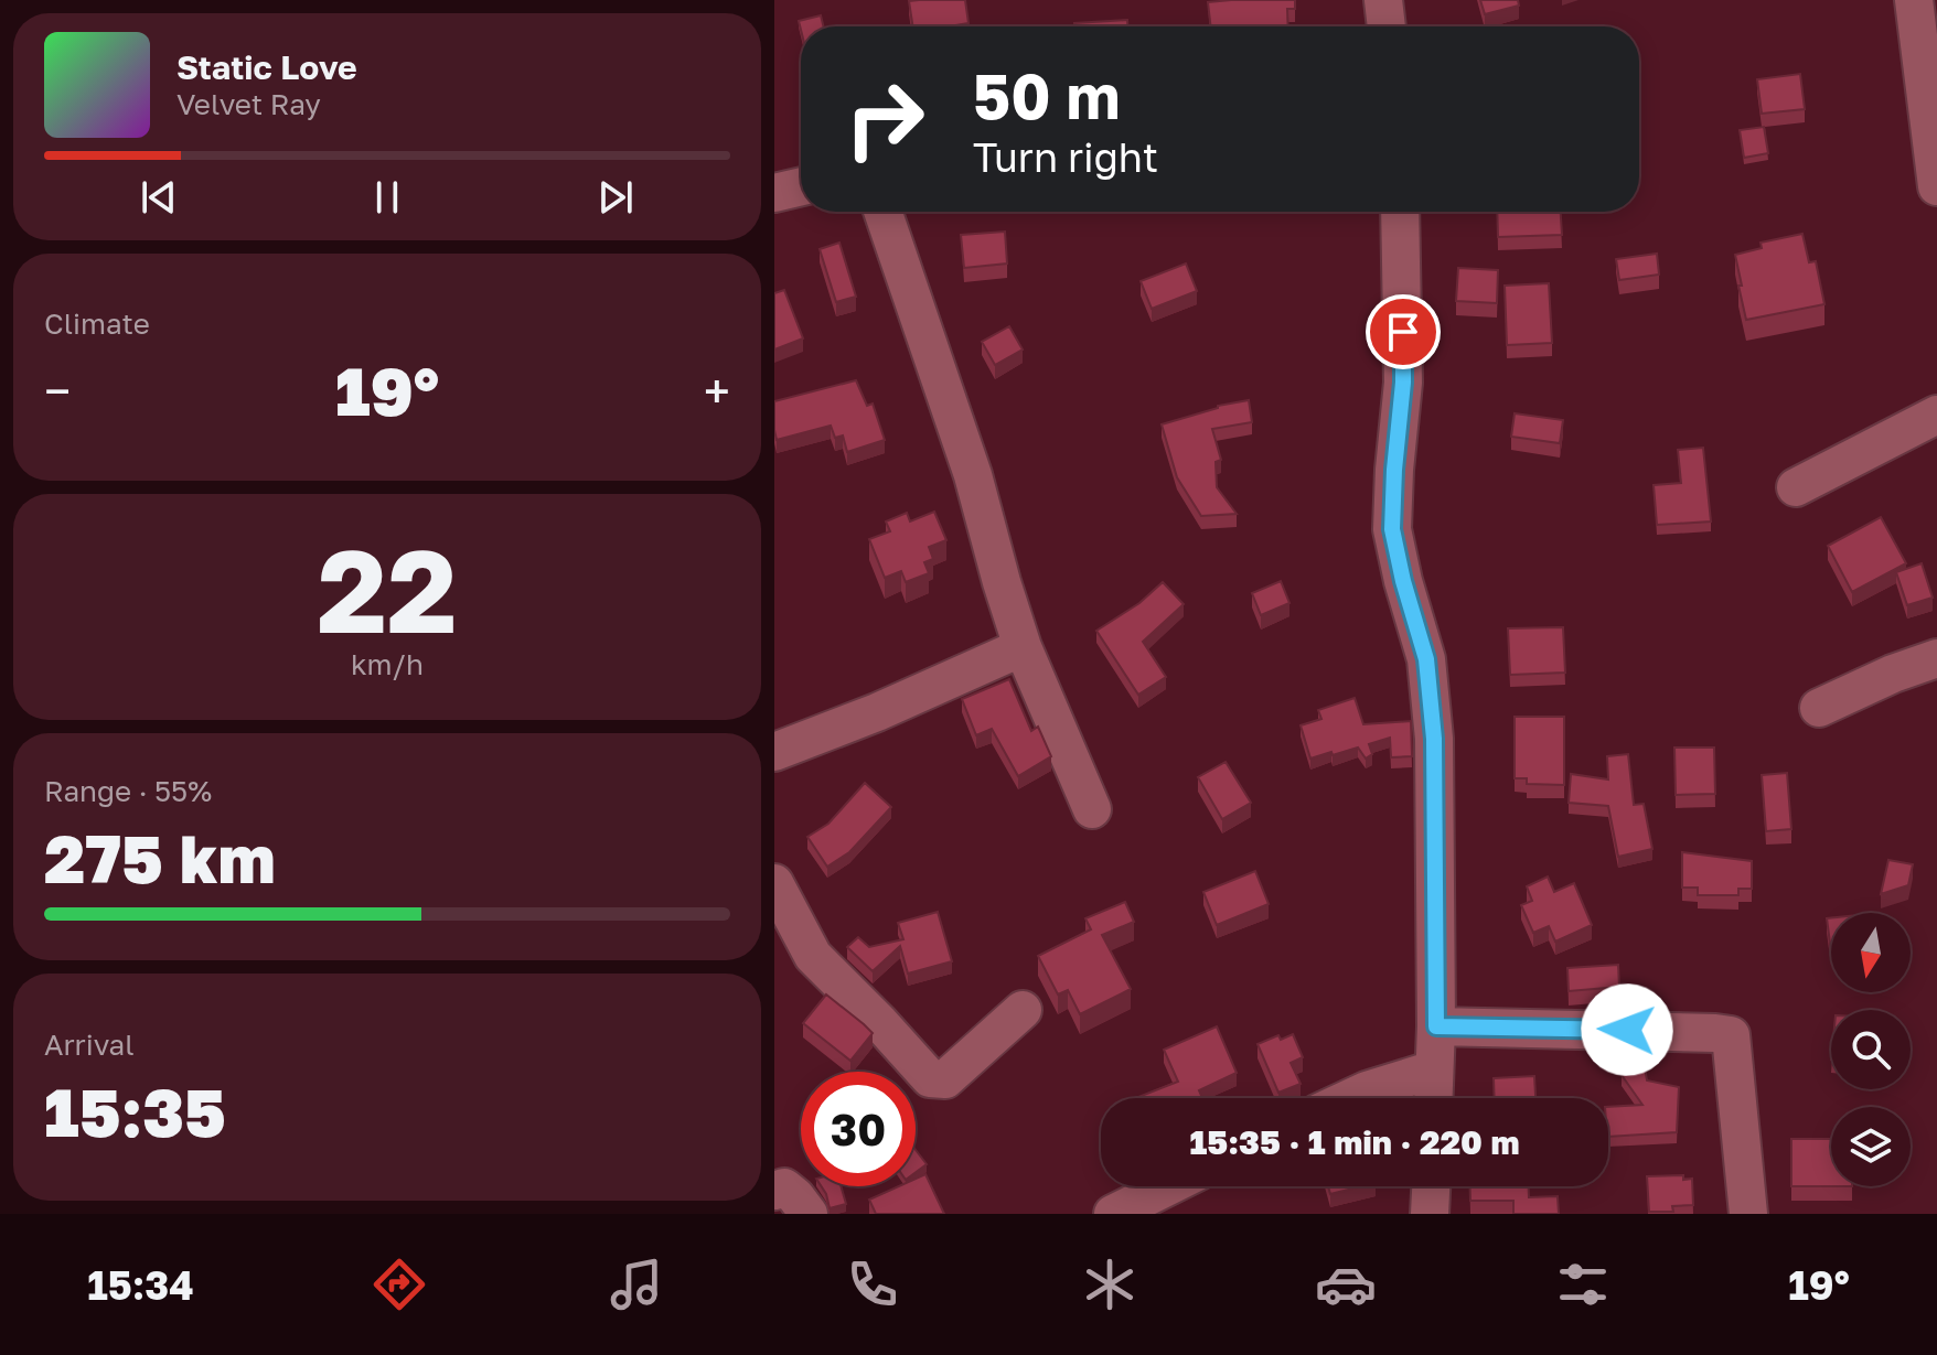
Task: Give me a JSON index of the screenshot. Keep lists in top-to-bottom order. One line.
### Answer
{"north":"bottom","page":{"turn":["50 m","Turn right"],"song":["Static Love","Velvet Ray"],"tile":["Climate",["22","km/h"],["Range · 55%","275 km"],["Arrival","15:35"]],"heat":["−","19°","+"],"limit":"30","trip":"15:35 · 1 min · 220 m","tabs":["15:34","19°"]}}
